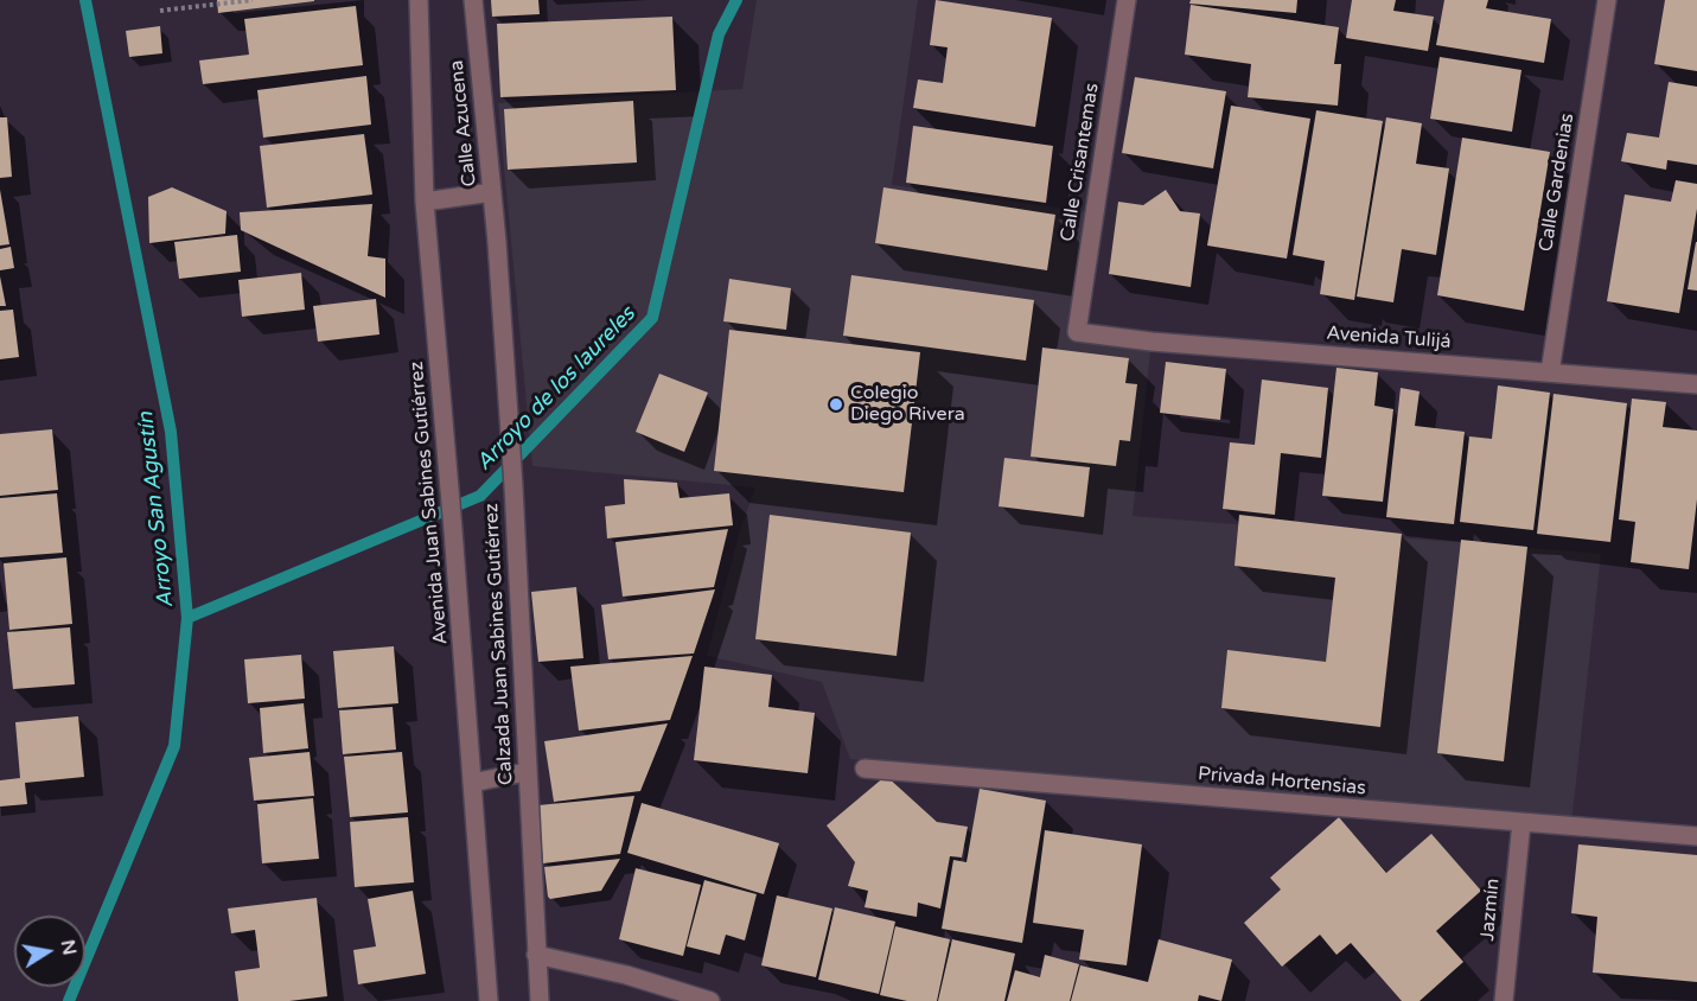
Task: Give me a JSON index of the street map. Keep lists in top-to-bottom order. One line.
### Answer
{"streets":{"street":["Calle Azucena","Calle Crisantemas","Calle Gardenias","Avenida Tulijá","Avenida Juan Sabines Gutiérrez","Calzada Juan Sabines Gutiérrez","Privada Hortensias","Jazmín"]},"crossings":[["Calle Azucena","Calzada Juan Sabines Gutiérrez"],["Calle Crisantemas","Avenida Tulijá"],["Calle Gardenias","Avenida Tulijá"],["Privada Hortensias","Jazmín"]],"water":["Arroyo de los laureles","Arroyo San Agustín"],"places":["Colegio Diego Rivera"],"north":"right"}
